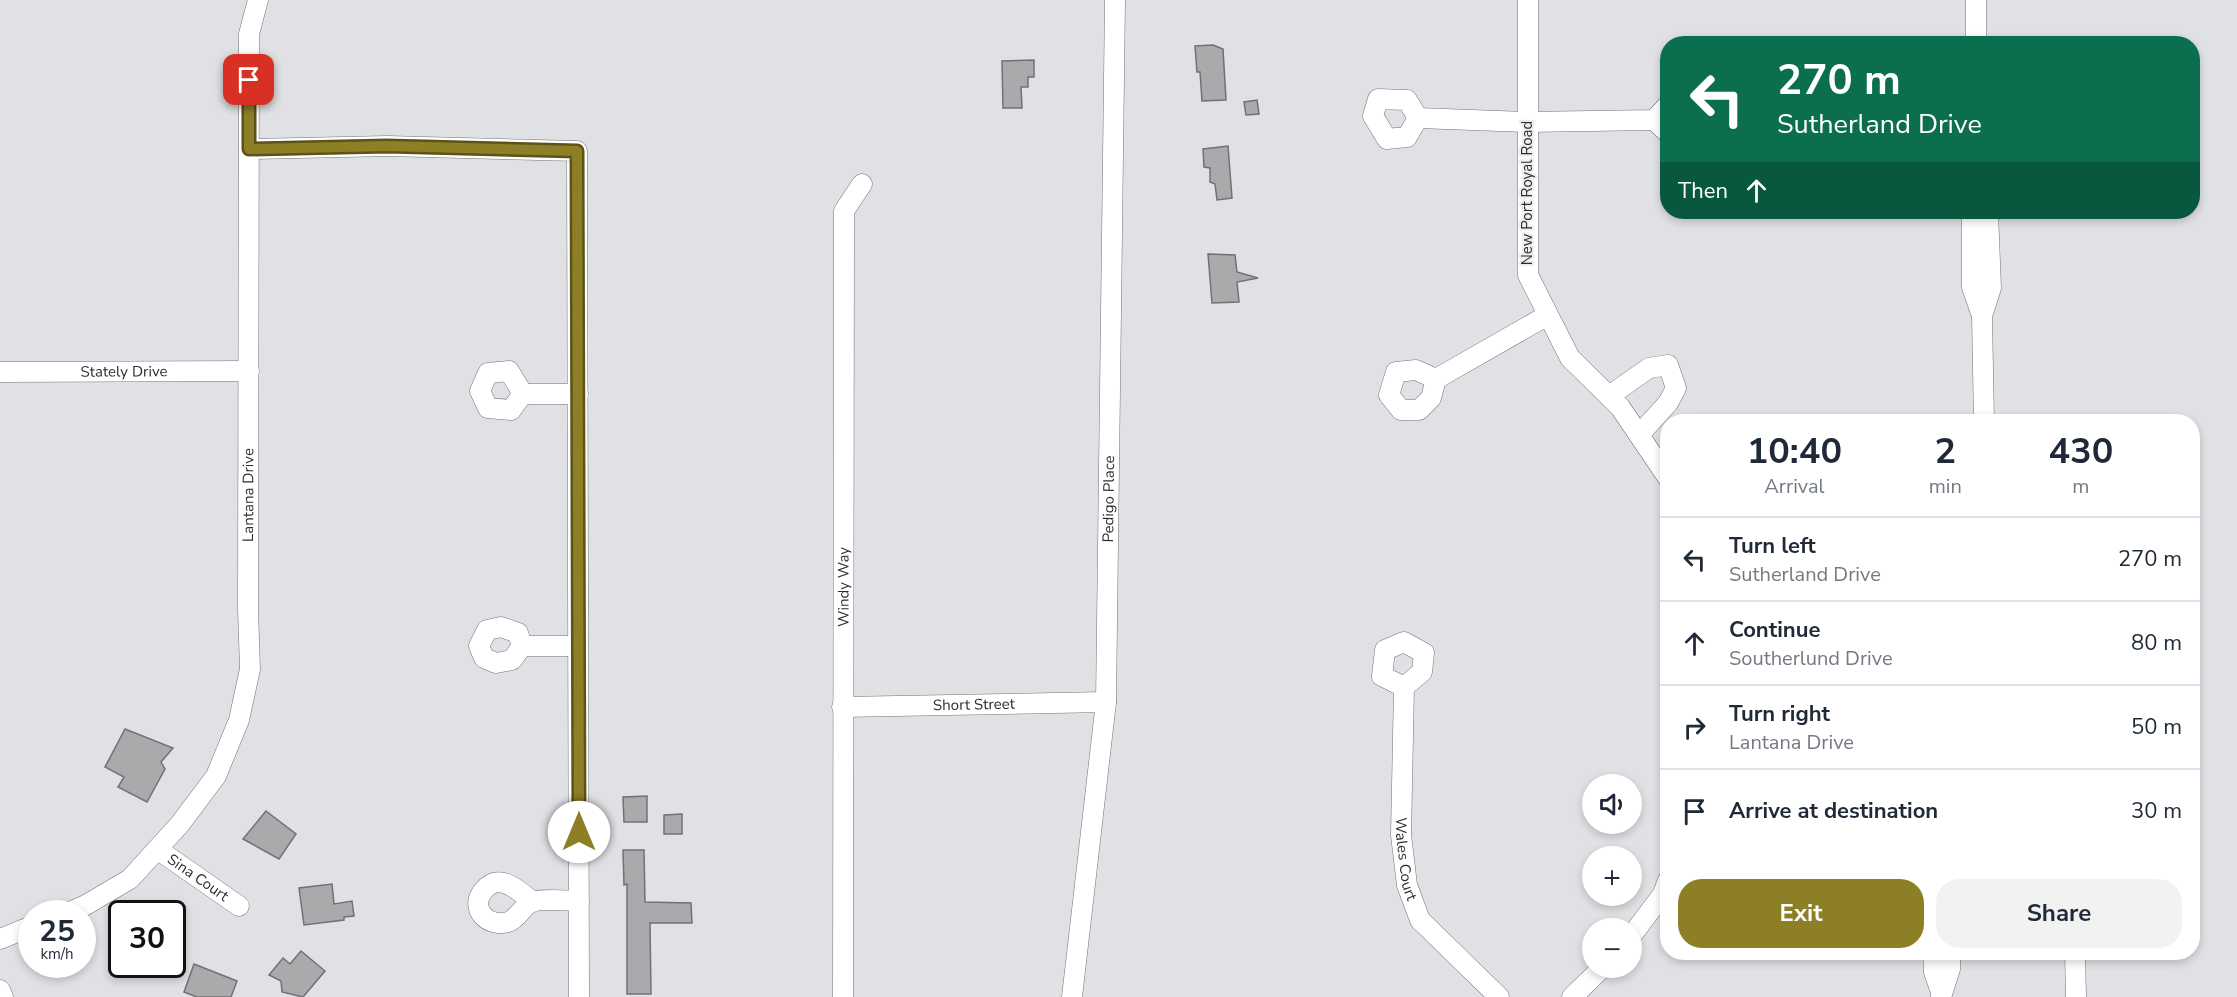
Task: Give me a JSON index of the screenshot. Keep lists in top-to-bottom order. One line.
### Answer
{"streets":{"street":["New Port Royal Road","Stately Drive","Lantana Drive","Pedigo Place","Windy Way","Short Street","Wales Court","Sina Court"]},"crossings":[["Stately Drive","Lantana Drive"],["Lantana Drive","Sina Court"],["Pedigo Place","Short Street"],["Windy Way","Short Street"]],"page":{"turn":["270 m","Sutherland Drive"],"then":"Then","eta":["10:40","Arrival","2","min","430","m"],"list":[{"name":"Turn left","note":"Sutherland Drive","value":"270 m"},{"name":"Continue","note":"Southerlund Drive","value":"80 m"},{"name":"Turn right","note":"Lantana Drive","value":"50 m"},{"name":"Arrive at destination","value":"30 m"}],"map_buttons":["+","−"],"buttons":["Exit","Share"],"speed":"25 km/h","limit":"30"}}
